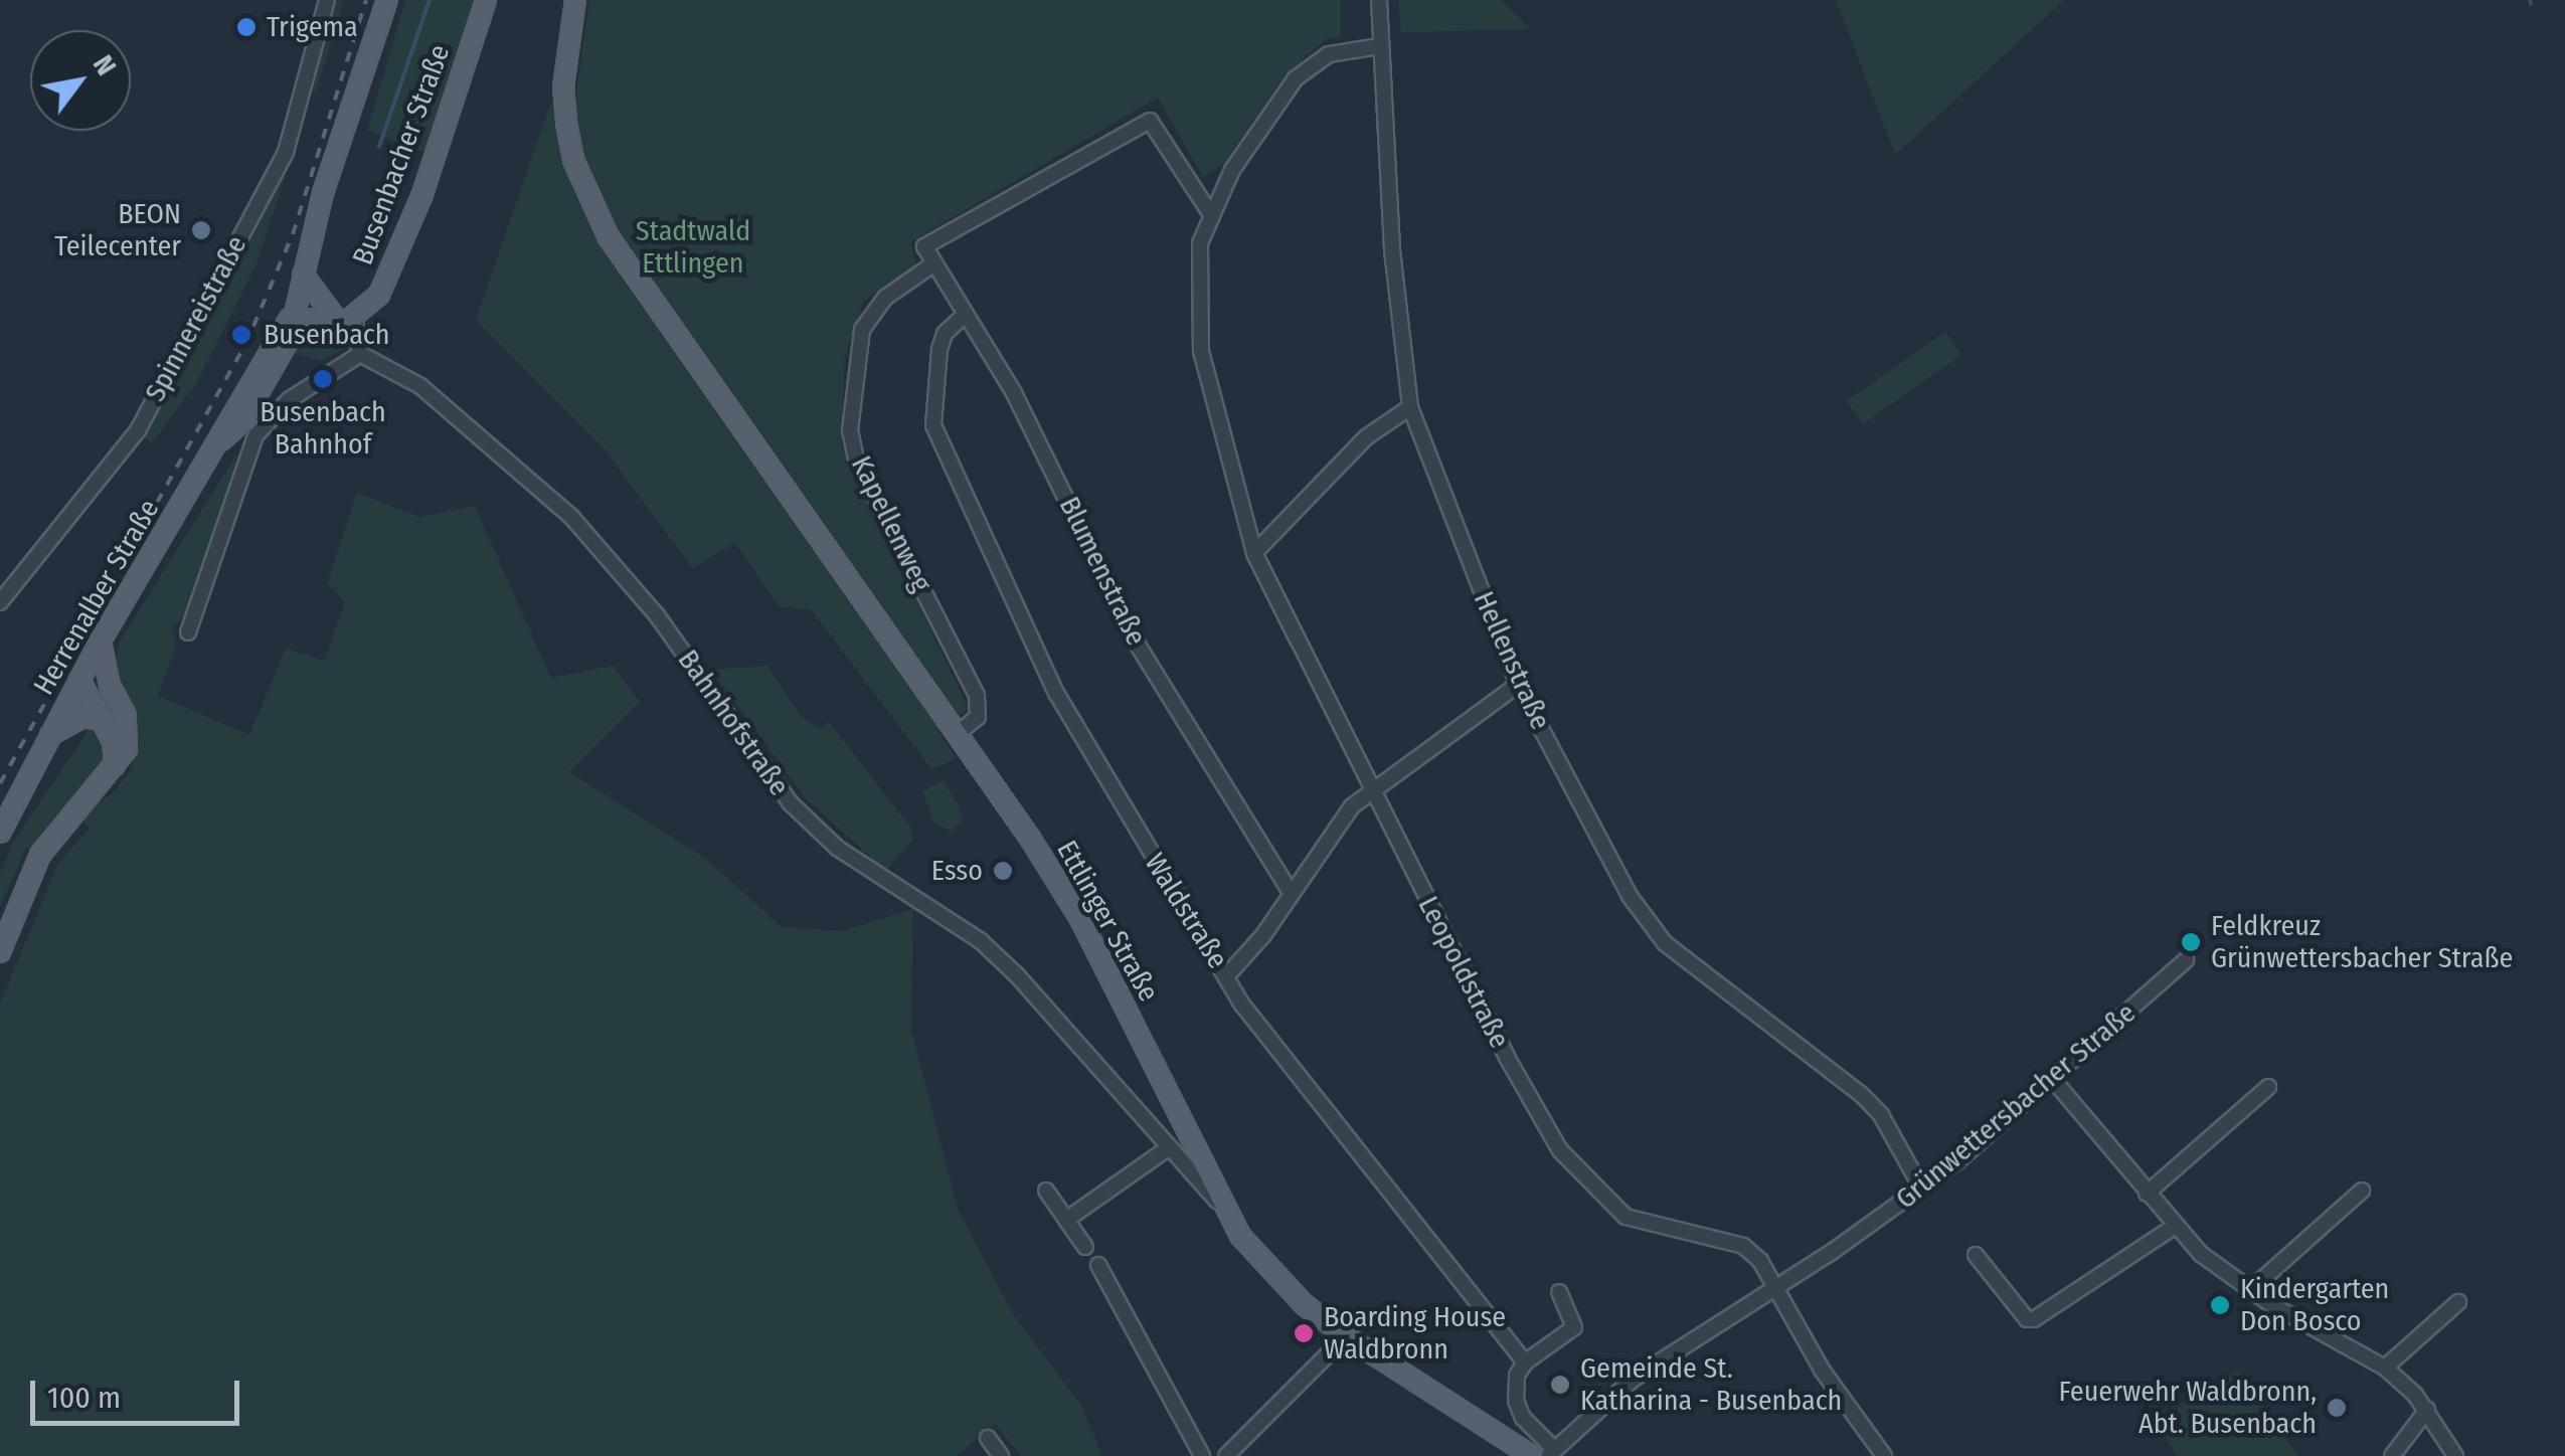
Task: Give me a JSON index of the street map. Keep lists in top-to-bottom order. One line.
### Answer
{"streets":{"main road":["Busenbacher Straße","Herrenalber Straße","Ettlinger Straße"],"street":["Spinnereistraße","Kapellenweg","Blumenstraße","Hellenstraße","Bahnhofstraße","Waldstraße","Leopoldstraße","Grünwettersbacher Straße"]},"crossings":[["Kapellenweg","Blumenstraße"],["Kapellenweg","Ettlinger Straße"],["Blumenstraße","Waldstraße"],["Blumenstraße","Leopoldstraße"],["Hellenstraße","Leopoldstraße"],["Hellenstraße","Grünwettersbacher Straße"],["Bahnhofstraße","Ettlinger Straße"],["Leopoldstraße","Grünwettersbacher Straße"]],"parks":["Stadtwald Ettlingen"],"places":["Trigema","BEON Teilecenter","Busenbach","Busenbach Bahnhof","Esso","Feldkreuz Grünwettersbacher Straße","Kindergarten Don Bosco","Boarding House Waldbronn","Gemeinde St. Katharina - Busenbach","Feuerwehr Waldbronn, Abt. Busenbach"],"scale_bar":"100 m","north":"top right"}
